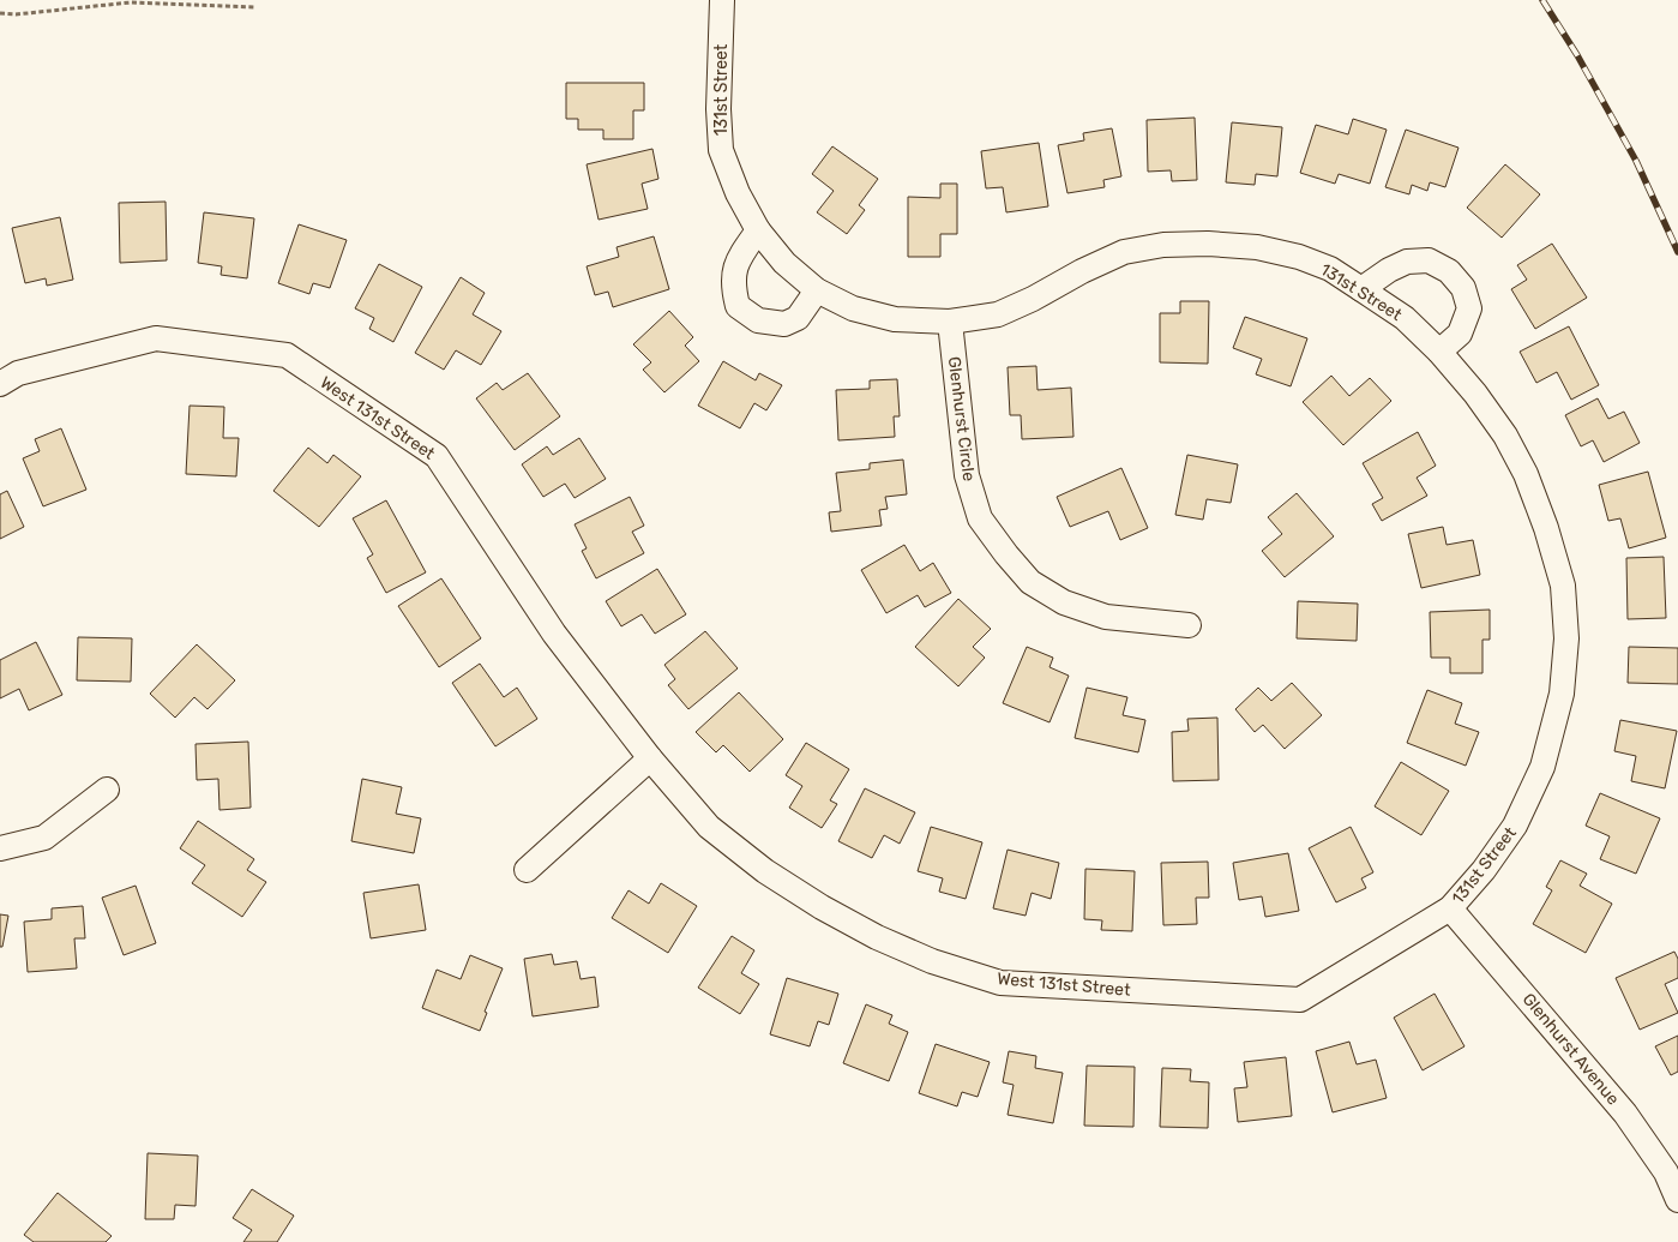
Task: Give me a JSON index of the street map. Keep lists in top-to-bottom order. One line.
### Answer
{"streets":{"street":["131st Street","West 131st Street","Glenhurst Circle","Glenhurst Avenue"]},"crossings":[["131st Street","West 131st Street"],["131st Street","Glenhurst Circle"],["131st Street","Glenhurst Avenue"],["West 131st Street","Glenhurst Avenue"]]}
